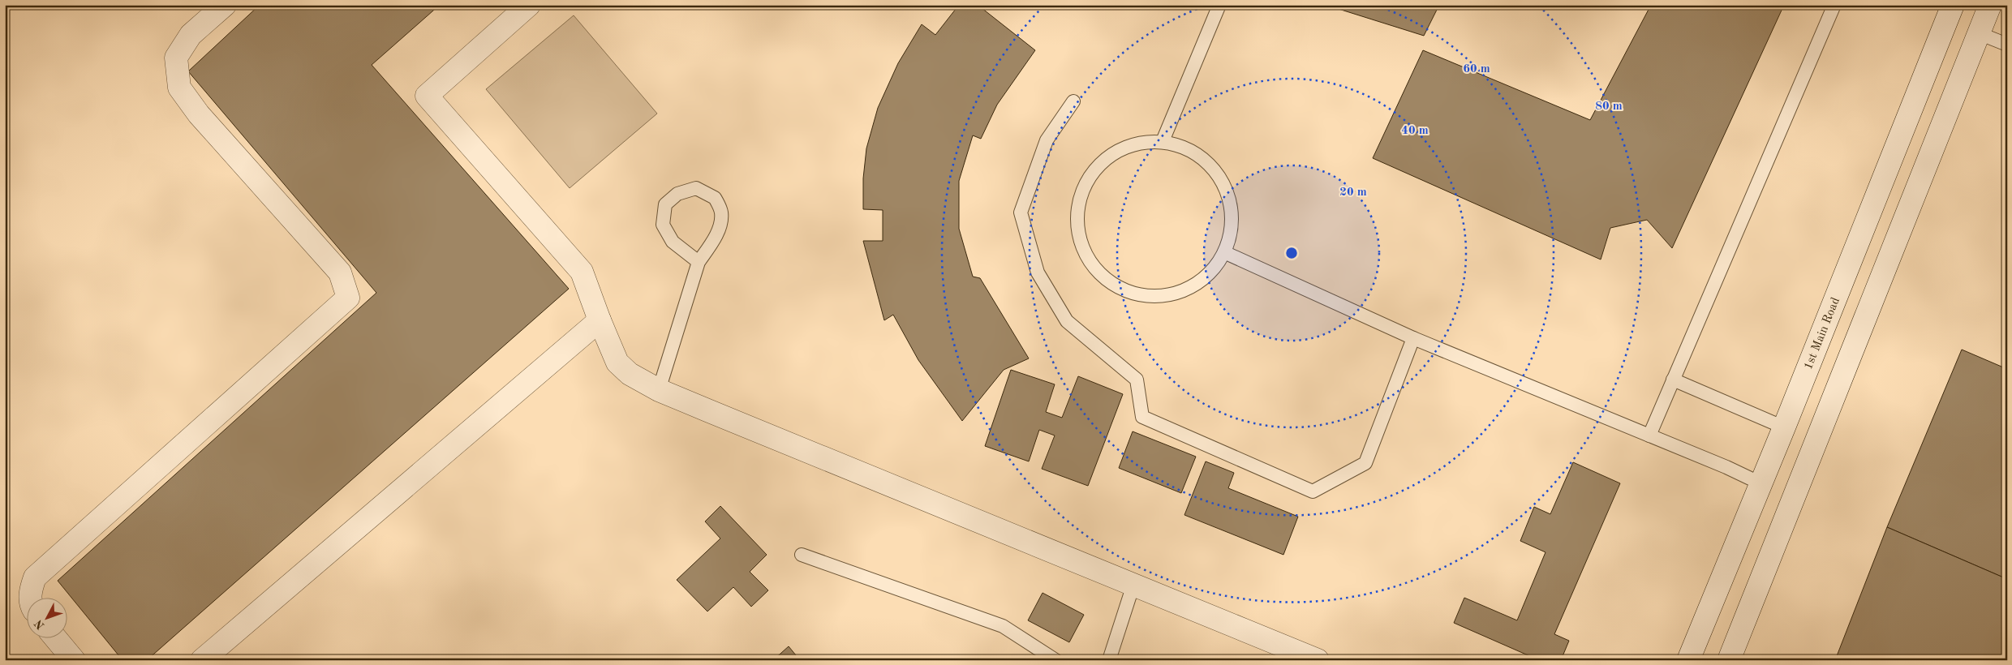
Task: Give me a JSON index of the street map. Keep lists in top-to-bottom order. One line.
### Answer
{"streets":{"street":["1st Main Road"]},"north":"bottom left","rings":["60 m","80 m","40 m","20 m"]}
